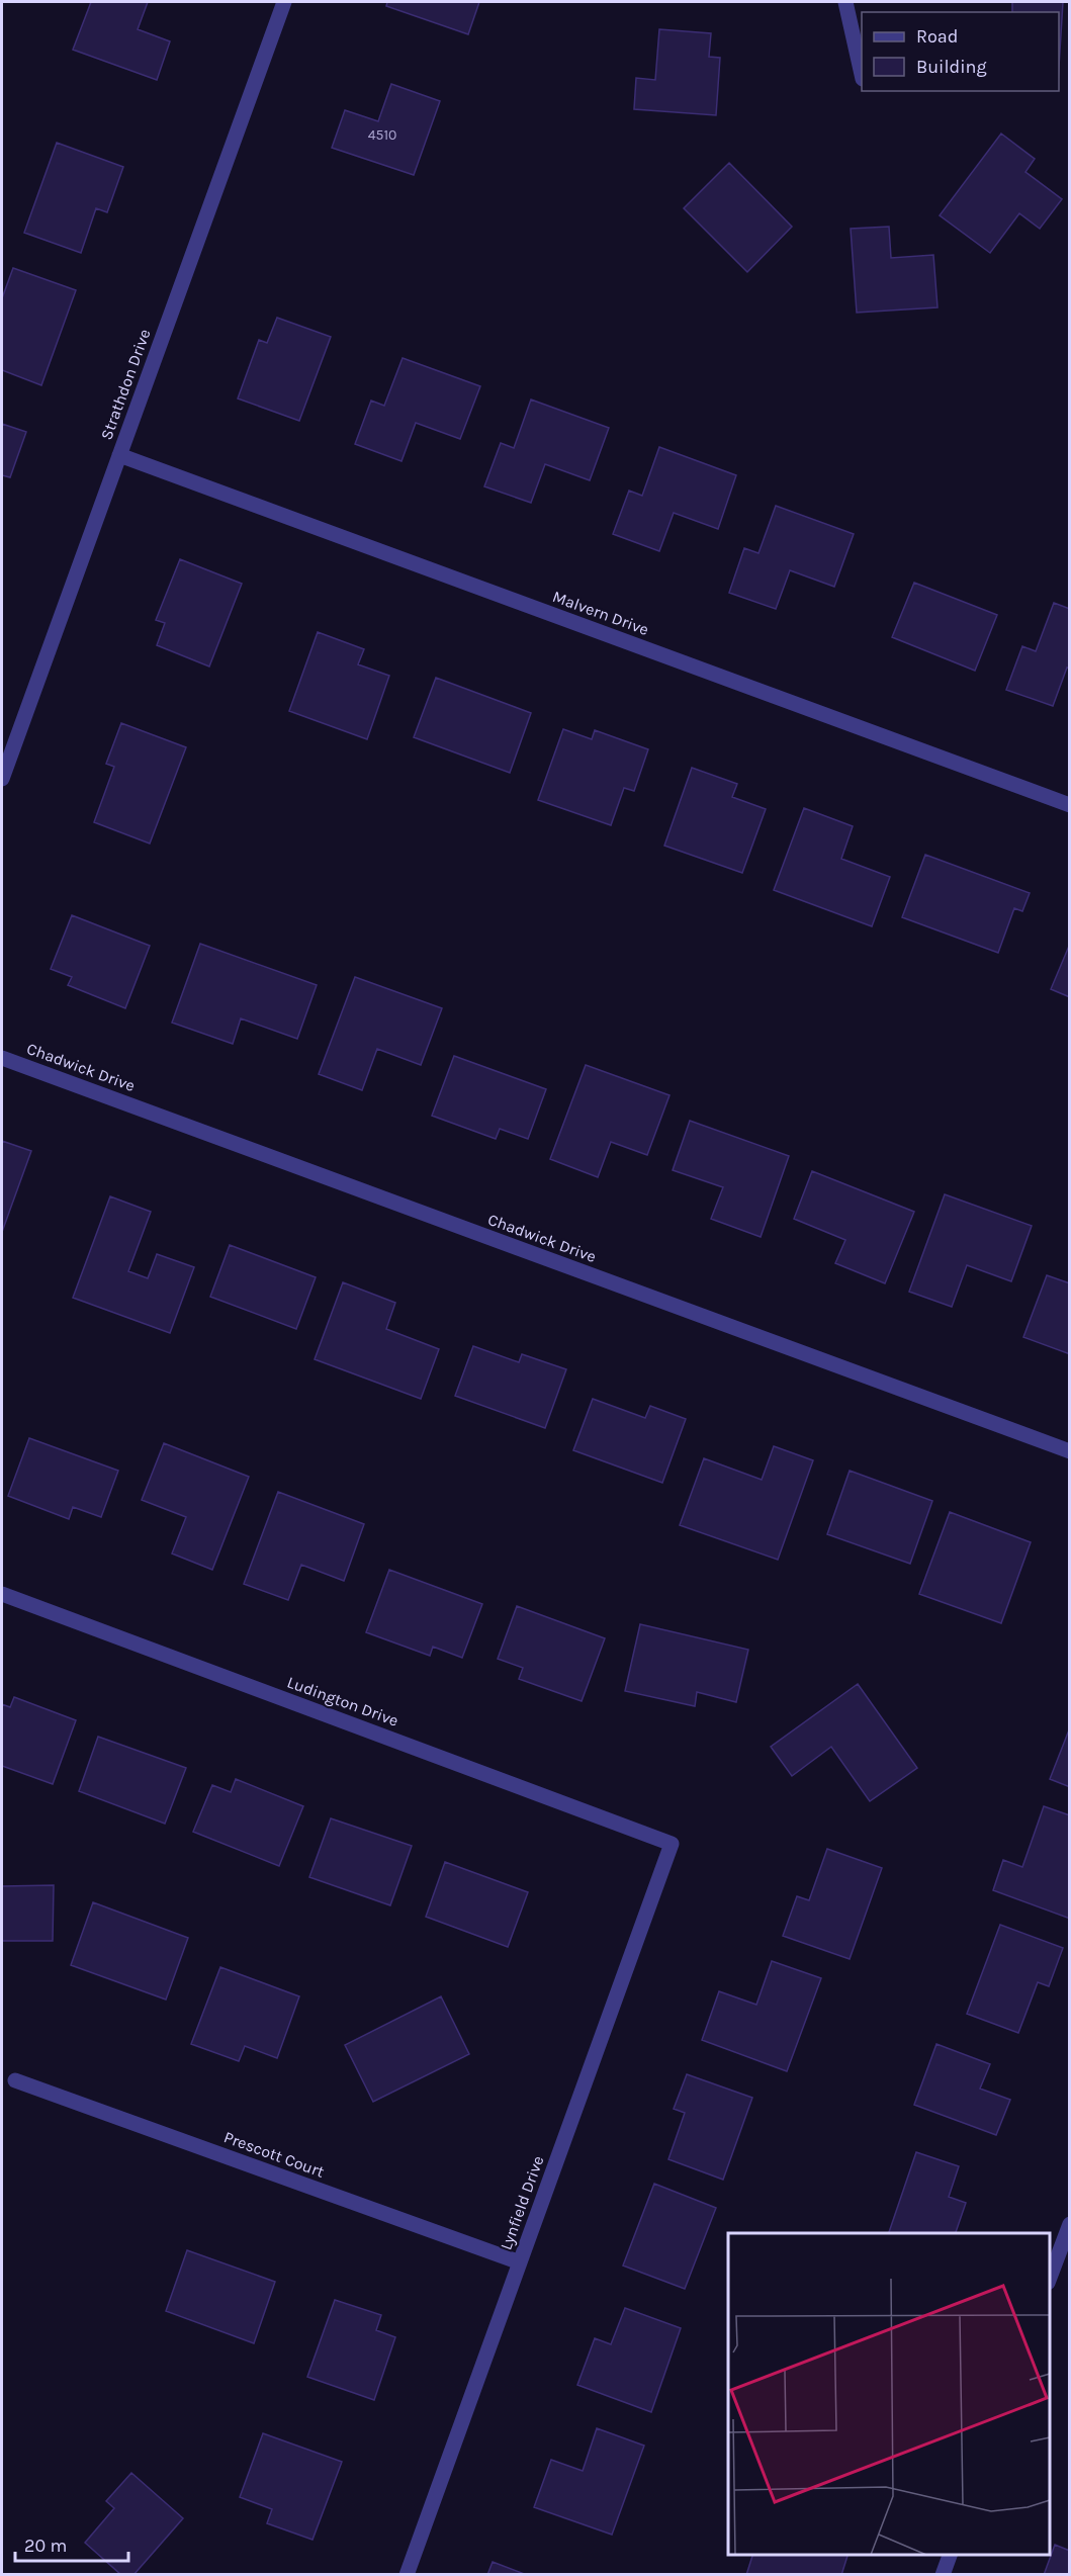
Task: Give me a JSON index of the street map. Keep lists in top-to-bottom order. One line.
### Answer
{"streets":{"street":["Strathdon Drive","Malvern Drive","Chadwick Drive","Ludington Drive","Prescott Court","Lynfield Drive"]},"crossings":[["Strathdon Drive","Malvern Drive"],["Ludington Drive","Lynfield Drive"],["Prescott Court","Lynfield Drive"]],"house_numbers":["4510"],"legend":["Road","Building"],"scale_bar":"20 m"}
